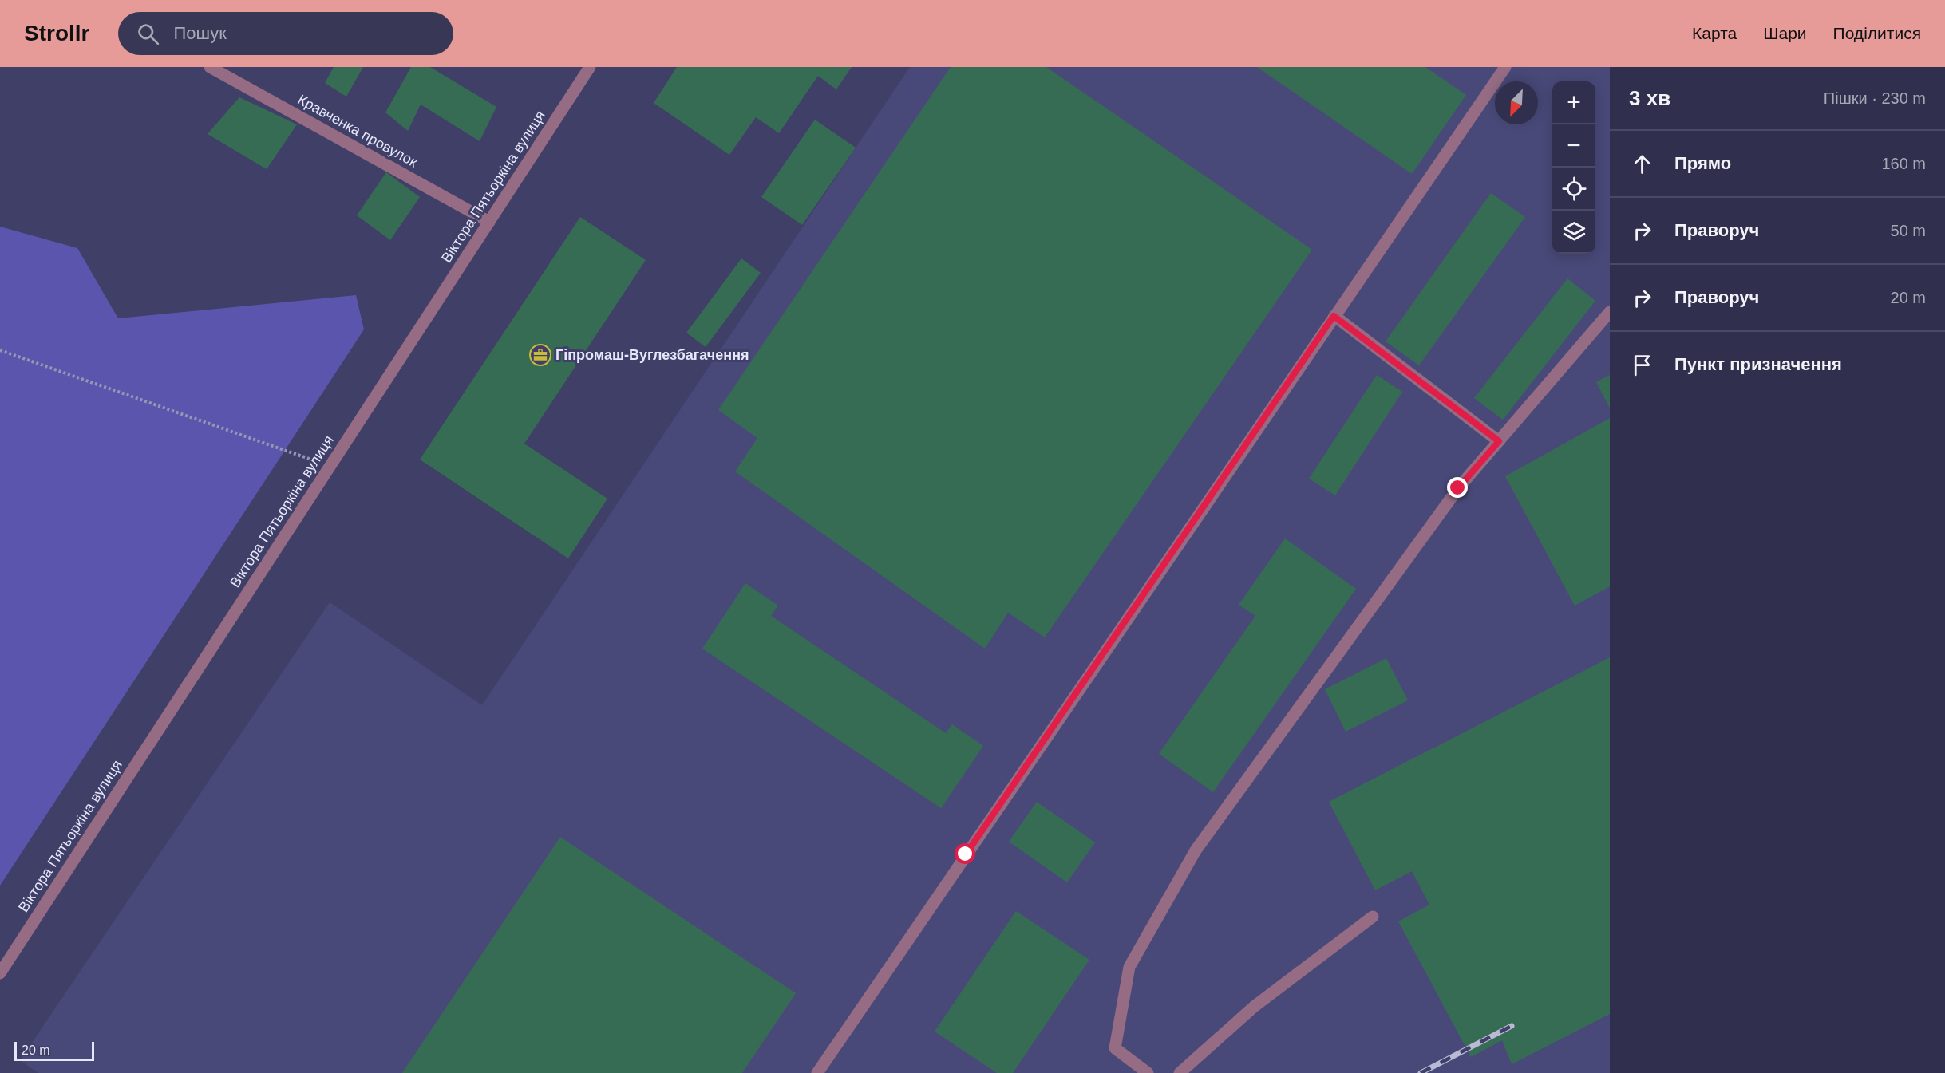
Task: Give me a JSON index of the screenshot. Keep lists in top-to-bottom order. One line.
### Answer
{"streets":{"street":["Кравченка провулок","Віктора Пятьоркіна вулиця"]},"crossings":[["Кравченка провулок","Віктора Пятьоркіна вулиця"]],"places":{"office":["Гіпромаш-Вуглезбагачення"]},"scale_bar":"20 m","north":"bottom left","page":{"header":"Strollr","search":"Пошук","nav":["Карта","Шари","Поділитися"],"heading":["3 хв","Пішки · 230 m"],"map_buttons":["+","−"],"list":[["Прямо","160 m"],["Праворуч","50 m"],["Праворуч","20 m"],"Пункт призначення"],"scale":"20 m"}}
